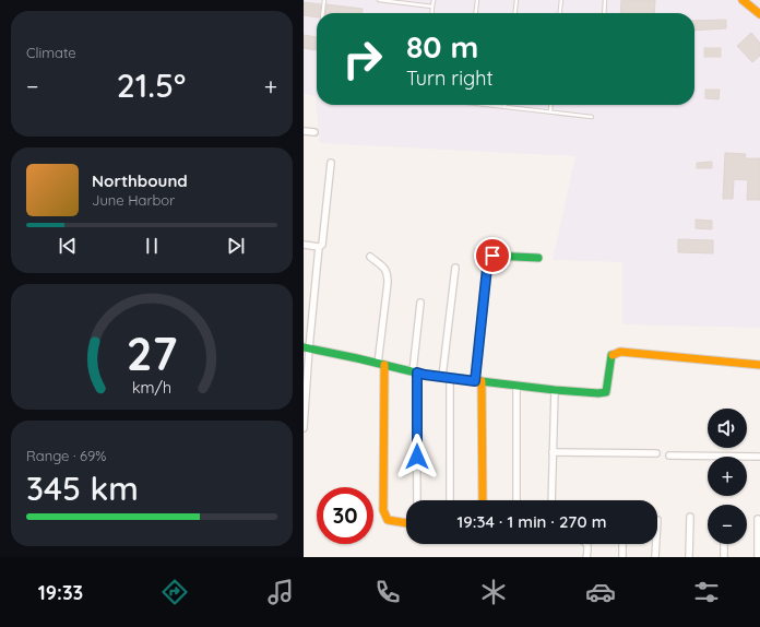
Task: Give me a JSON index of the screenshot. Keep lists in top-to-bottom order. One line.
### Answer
{"page":{"tile":["Climate",["Range · 69%","345 km"]],"turn":["80 m","Turn right"],"heat":["−","21.5°","+"],"song":["Northbound","June Harbor"],"map_buttons":["+","−"],"limit":"30","trip":"19:34 · 1 min · 270 m","tabs":"19:33","gauge":["27","km/h"]}}
